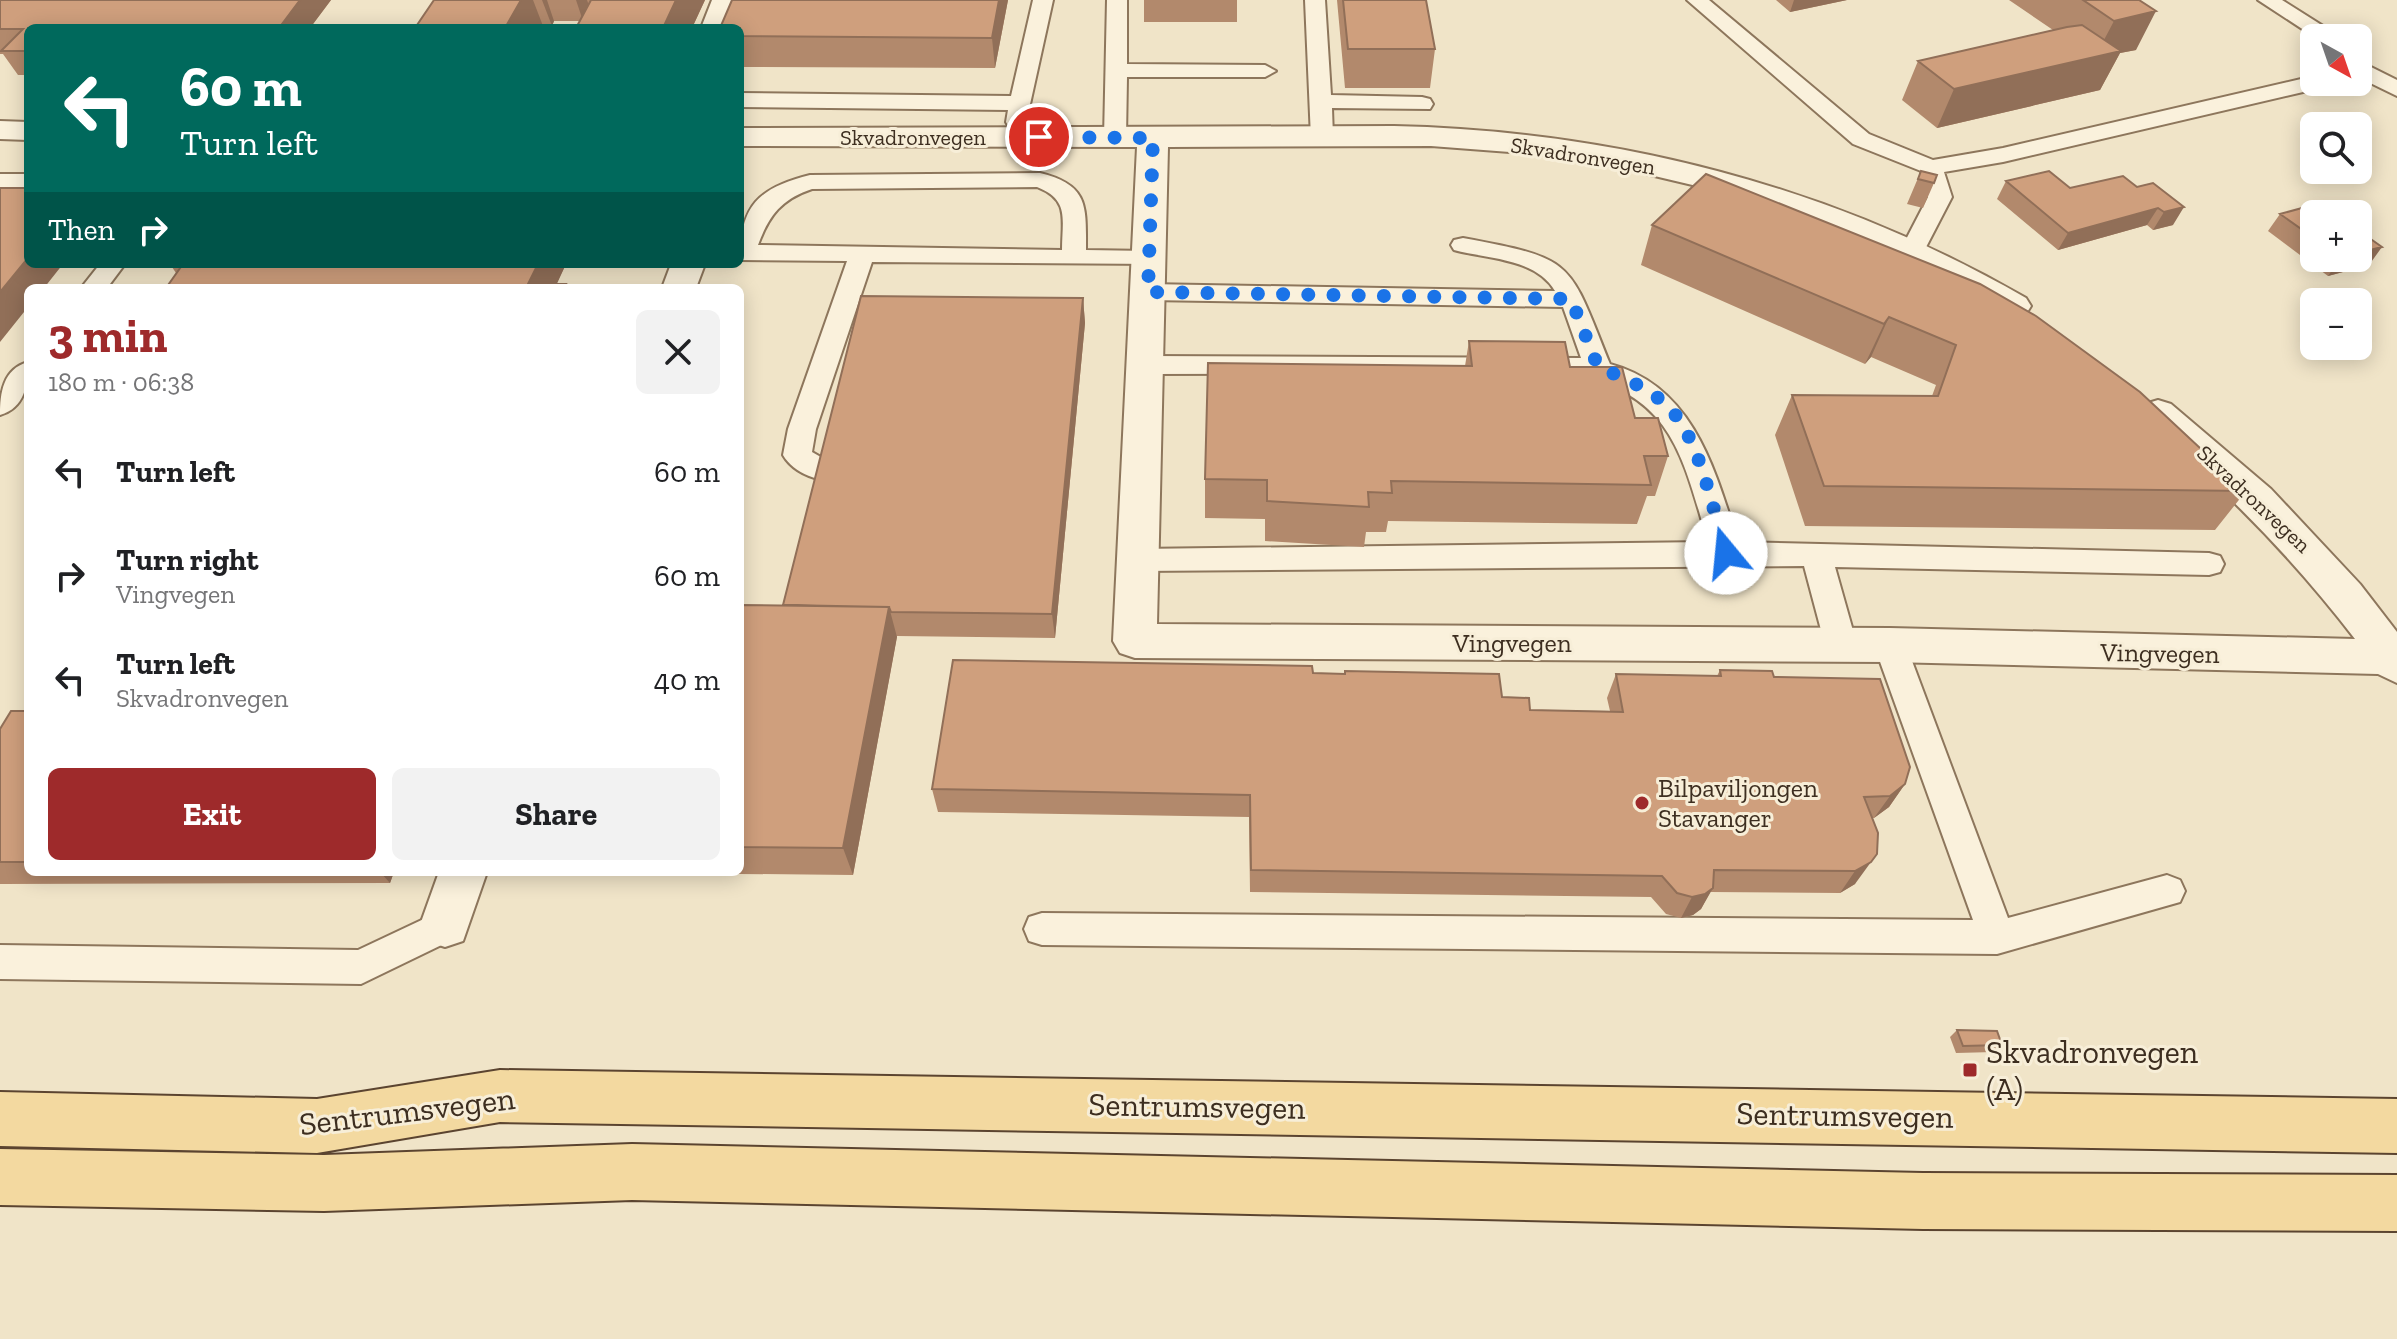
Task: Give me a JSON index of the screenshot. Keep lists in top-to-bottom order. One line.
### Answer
{"streets":{"main road":["Sentrumsvegen"],"street":["Skvadronvegen","Vingvegen"]},"crossings":[["Skvadronvegen","Vingvegen"]],"places":{"other":["Bilpaviljongen Stavanger"],"transit":["Skvadronvegen (A)"]},"north":"bottom right","page":{"map_buttons":["+","−"],"turn":["60 m","Turn left"],"then":"Then","heading":["3 min","180 m · 06:38"],"list":[{"name":"Turn left","value":"60 m"},{"name":"Turn right","note":"Vingvegen","value":"60 m"},{"name":"Turn left","note":"Skvadronvegen","value":"40 m"}],"buttons":["Exit","Share"]}}
